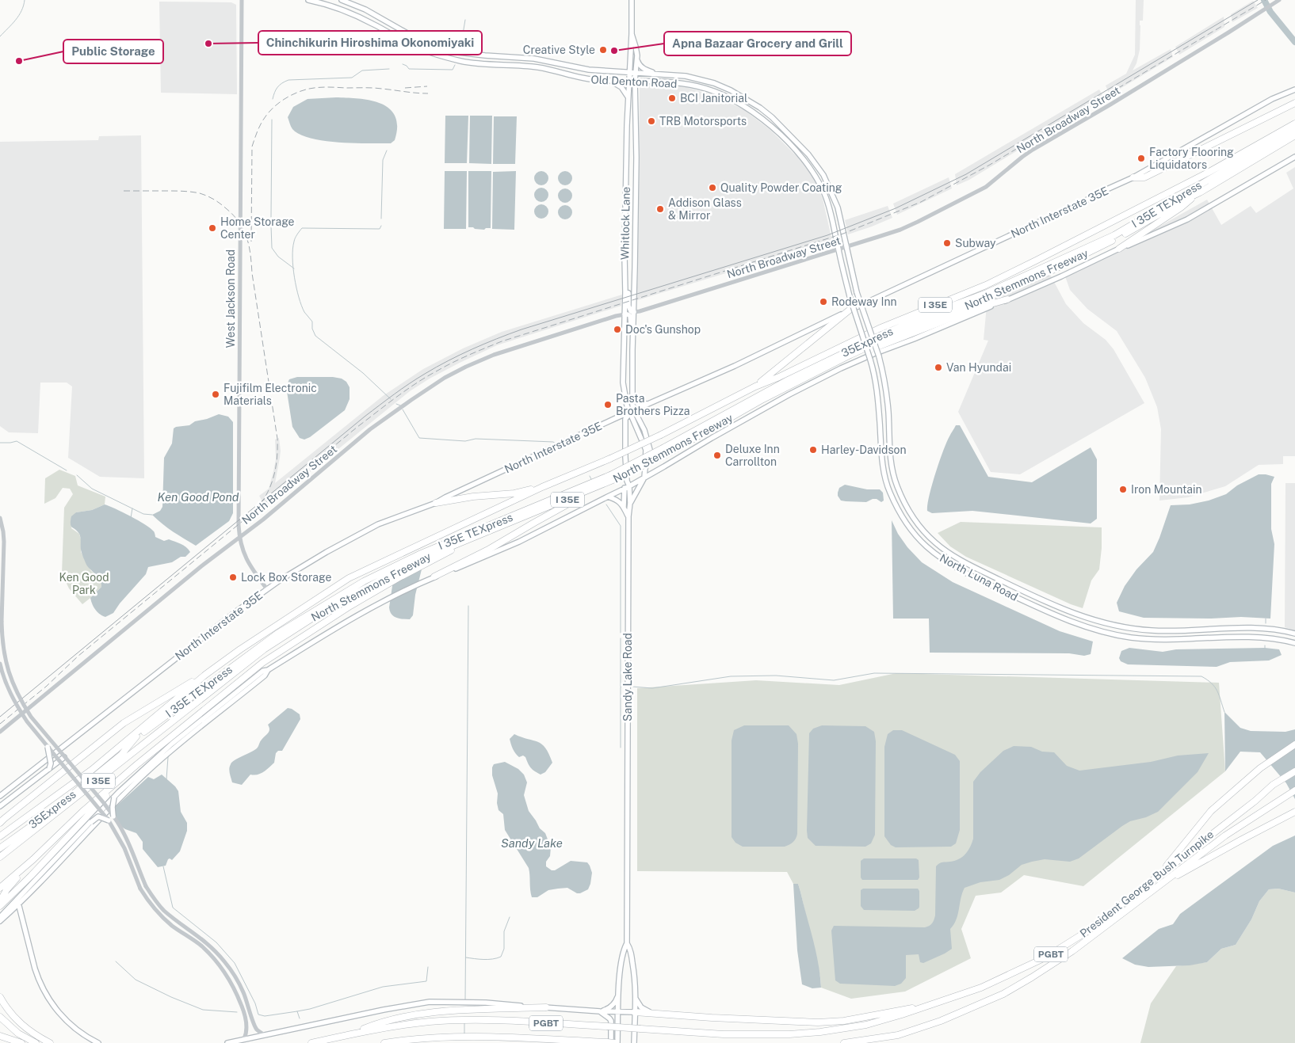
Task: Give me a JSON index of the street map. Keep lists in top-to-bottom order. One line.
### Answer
{"streets":{"highway":["I 35E TEXpress","North Stemmons Freeway","I 35E","35Express","President George Bush Turnpike","PGBT"],"main road":["Old Denton Road","North Interstate 35E","Whitlock Lane","North Luna Road","Sandy Lake Road"],"street":["North Broadway Street","West Jackson Road"]},"crossings":[["Old Denton Road","North Broadway Street"],["Old Denton Road","Whitlock Lane"],["Old Denton Road","North Luna Road"],["North Broadway Street","Whitlock Lane"],["North Broadway Street","West Jackson Road"],["North Broadway Street","North Luna Road"],["I 35E TEXpress","North Stemmons Freeway"],["I 35E TEXpress","35Express"],["North Interstate 35E","Whitlock Lane"],["North Interstate 35E","West Jackson Road"],["North Interstate 35E","Sandy Lake Road"],["Whitlock Lane","Sandy Lake Road"],["Sandy Lake Road","PGBT"]],"water":["Ken Good Pond","Sandy Lake"],"parks":["Ken Good Park"],"places":["Chinchikurin Hiroshima Okonomiyaki","Creative Style","Apna Bazaar Grocery and Grill","Public Storage","BCI Janitorial","TRB Motorsports","Factory Flooring Liquidators","Quality Powder Coating","Addison Glass & Mirror","Home Storage Center","Subway","Rodeway Inn","Doc's Gunshop","Van Hyundai","Fujifilm Electronic Materials","Pasta Brothers Pizza","Harley-Davidson","Deluxe Inn Carrollton","Iron Mountain","Lock Box Storage"]}
